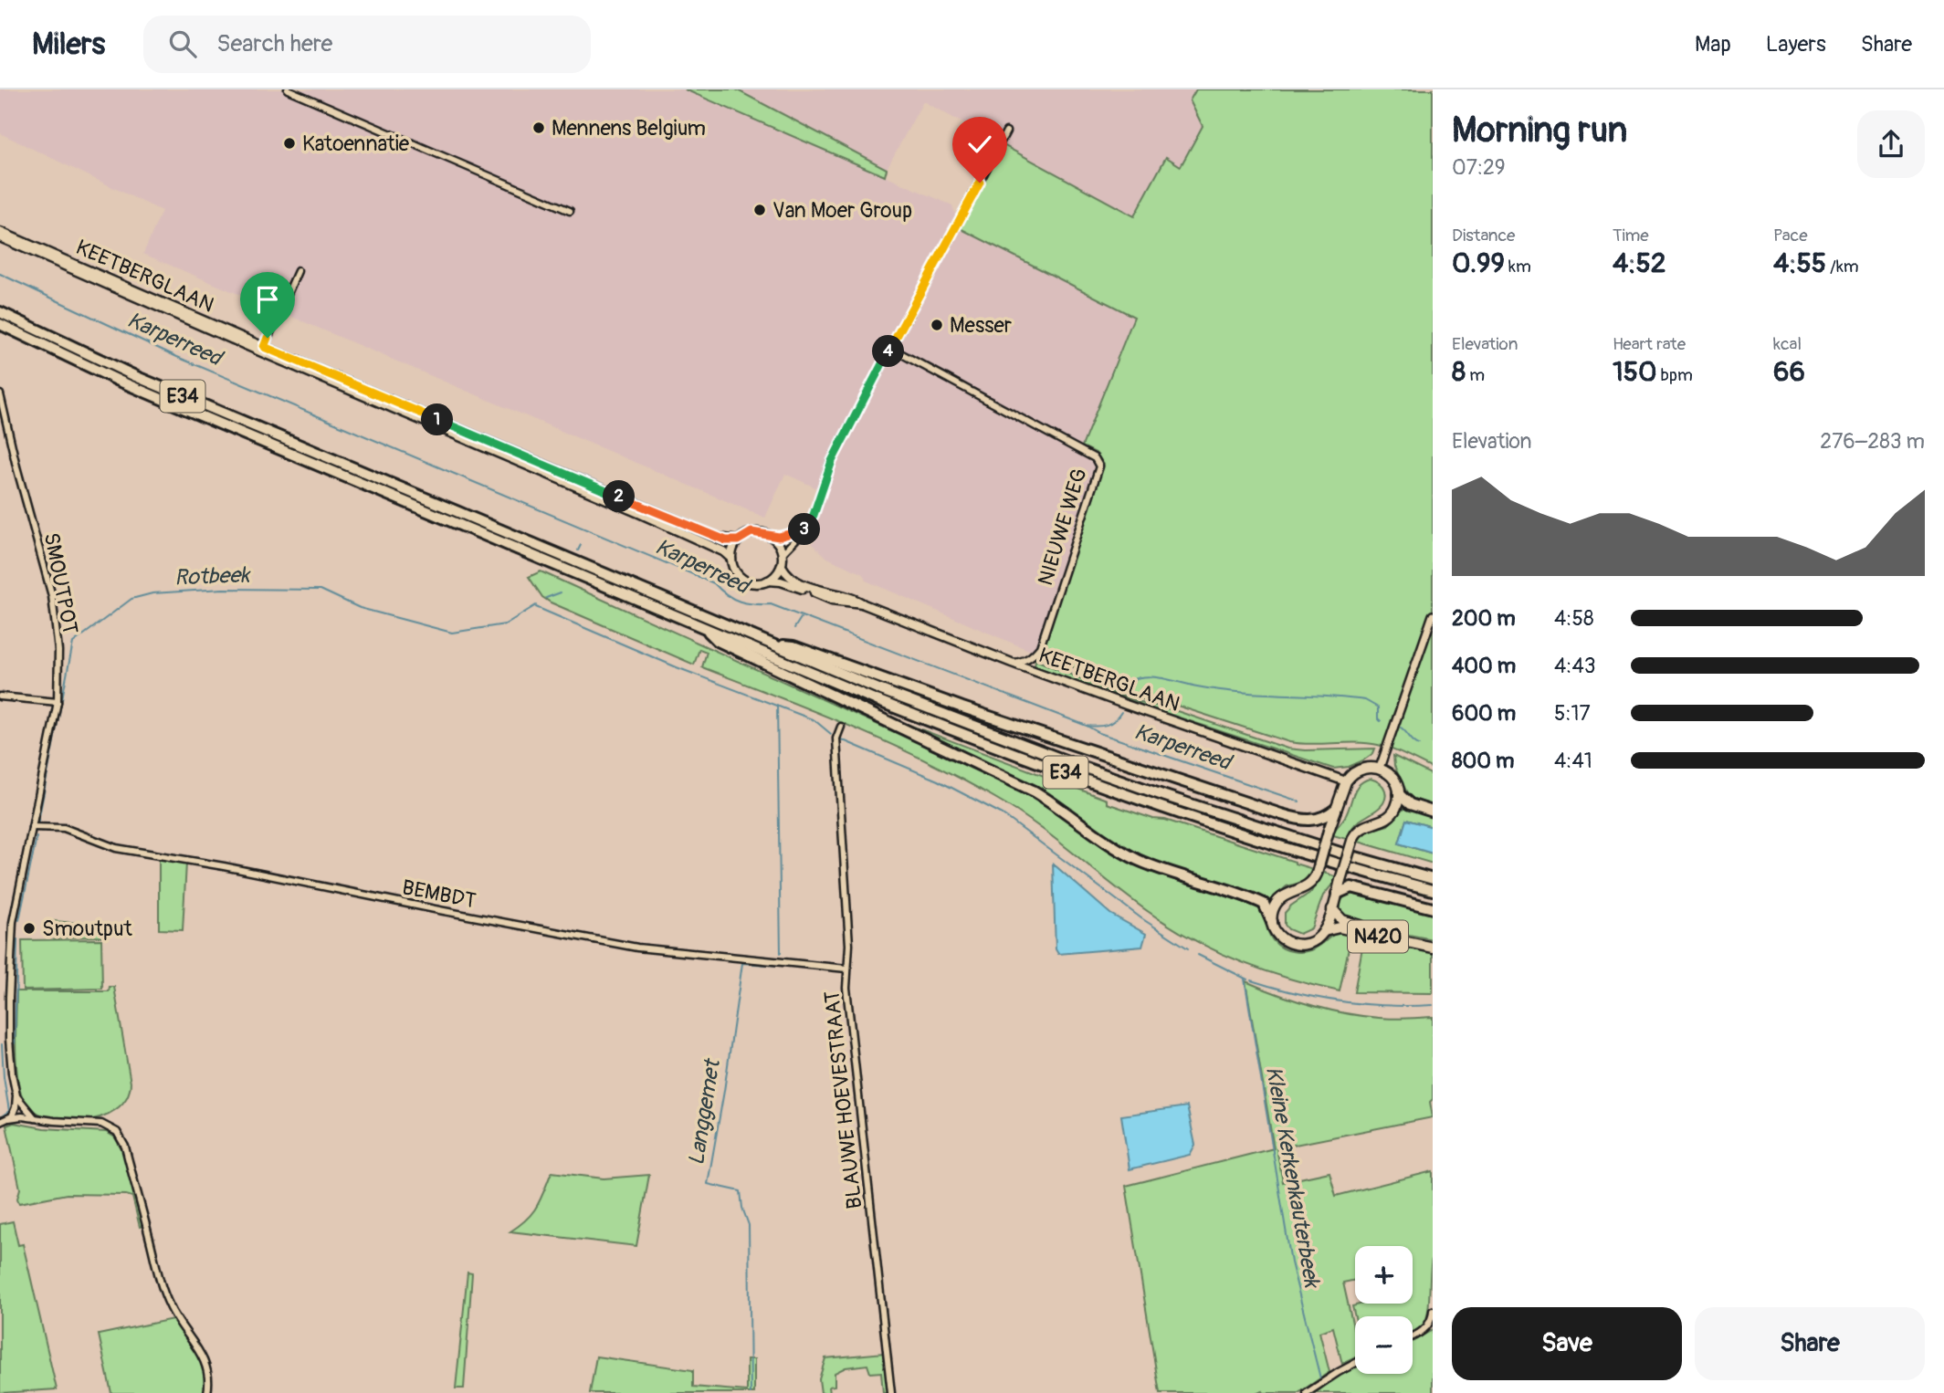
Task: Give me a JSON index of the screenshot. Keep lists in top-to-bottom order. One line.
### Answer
{"streets":{"highway":["E34","N420"],"main road":["KEETBERGLAAN"],"street":["NIEUWE WEG","SMOUTPOT","BEMBDT","BLAUWE HOEVESTRAAT"]},"crossings":[["KEETBERGLAAN","NIEUWE WEG"],["SMOUTPOT","BEMBDT"],["BEMBDT","BLAUWE HOEVESTRAAT"]],"water":["Karperreed","Rotbeek","Langgemet","Kleine Kerkenkauterbeek"],"places":["Mennens Belgium","Katoennatie","Van Moer Group","Messer","Smoutput"],"page":{"header":"Milers","search":"Search here","nav":["Map","Layers","Share"],"heading":["Morning run","07:29"],"stats":[["Distance","0.99 km"],["Time","4:52"],["Pace","4:55 /km"],["Elevation","8 m"],["Heart rate","150 bpm"],["kcal","66"]],"pins":["4","1","2","3"],"chart":["Elevation","276–283 m"],"list":[{"name":"200 m","note":"4:58"},{"name":"400 m","note":"4:43"},{"name":"600 m","note":"5:17"},{"name":"800 m","note":"4:41"}],"map_buttons":["+","−"],"buttons":["Save","Share"]}}
